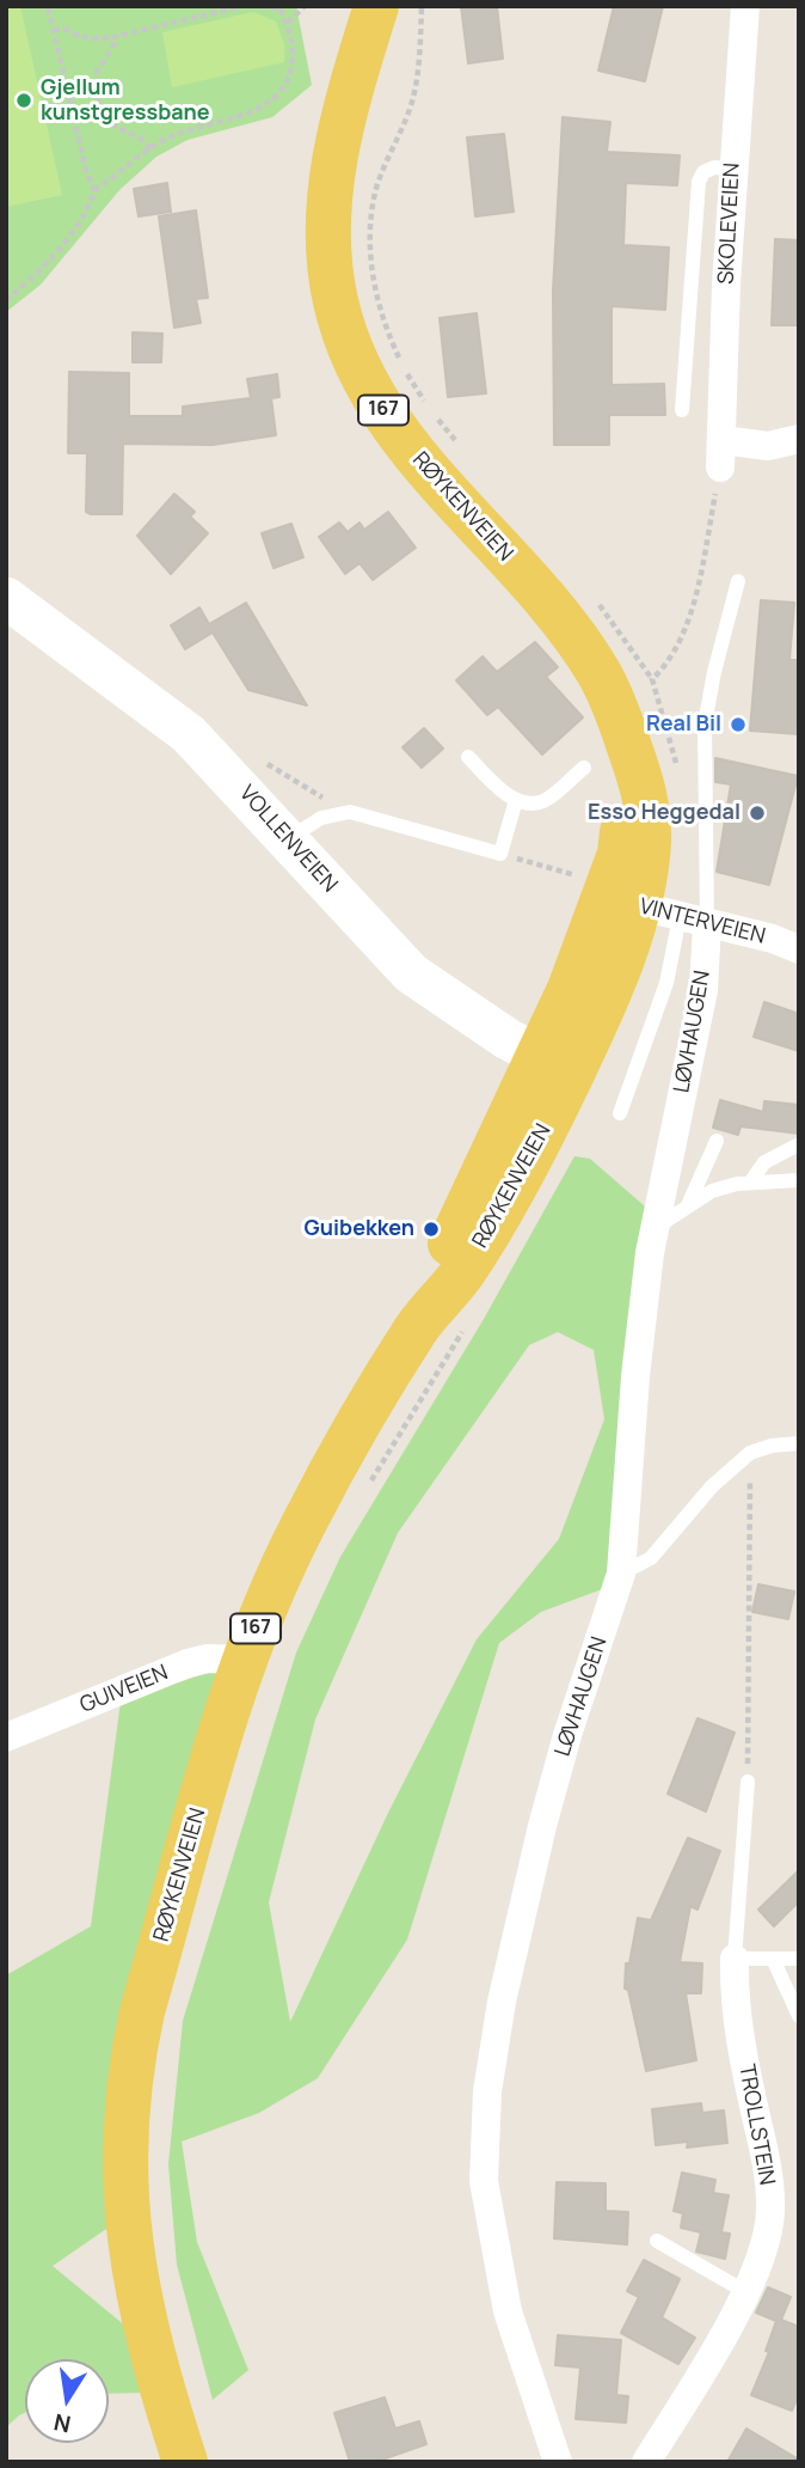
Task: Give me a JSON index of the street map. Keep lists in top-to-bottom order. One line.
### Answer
{"streets":{"main road":["167","RØYKENVEIEN","VOLLENVEIEN"],"street":["SKOLEVEIEN","VINTERVEIEN","LØVHAUGEN","GUIVEIEN","TROLLSTEIN"]},"crossings":[["RØYKENVEIEN","VOLLENVEIEN"],["RØYKENVEIEN","VINTERVEIEN"],["RØYKENVEIEN","GUIVEIEN"],["VINTERVEIEN","LØVHAUGEN"]],"places":["Gjellum kunstgressbane","Real Bil","Esso Heggedal","Guibekken"],"north":"bottom"}
